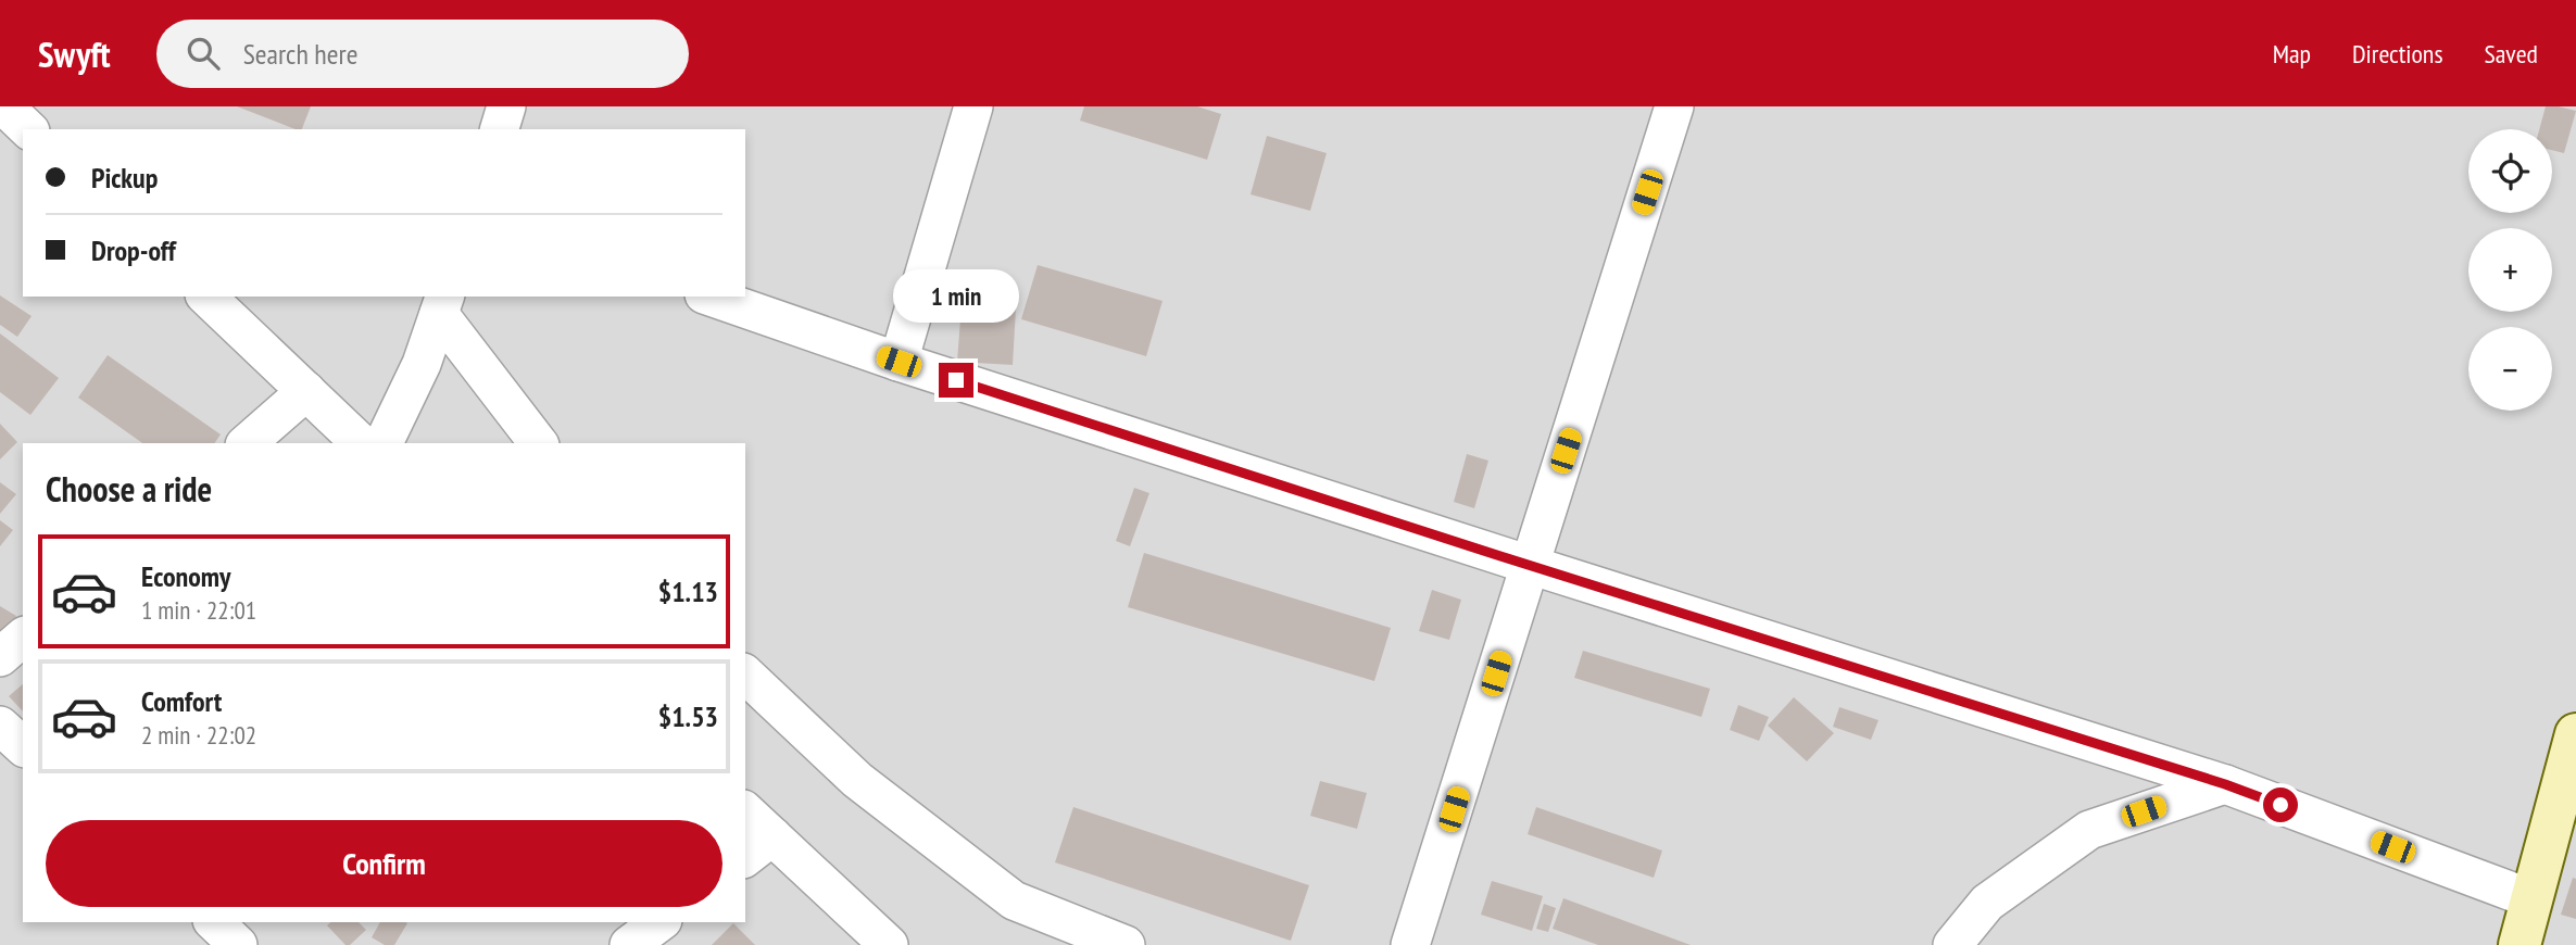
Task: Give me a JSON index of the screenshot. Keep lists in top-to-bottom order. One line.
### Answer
{"page":{"header":"Swyft","search":"Search here","nav":["Map","Directions","Saved"],"map_buttons":["+","−"],"banner":["Pickup","Drop-off"],"bubble":"1 min","heading":"Choose a ride","list":[{"name":"Economy","note":"1 min · 22:01","value":"$1.13"},{"name":"Comfort","note":"2 min · 22:02","value":"$1.53"}],"buttons":"Confirm"}}
